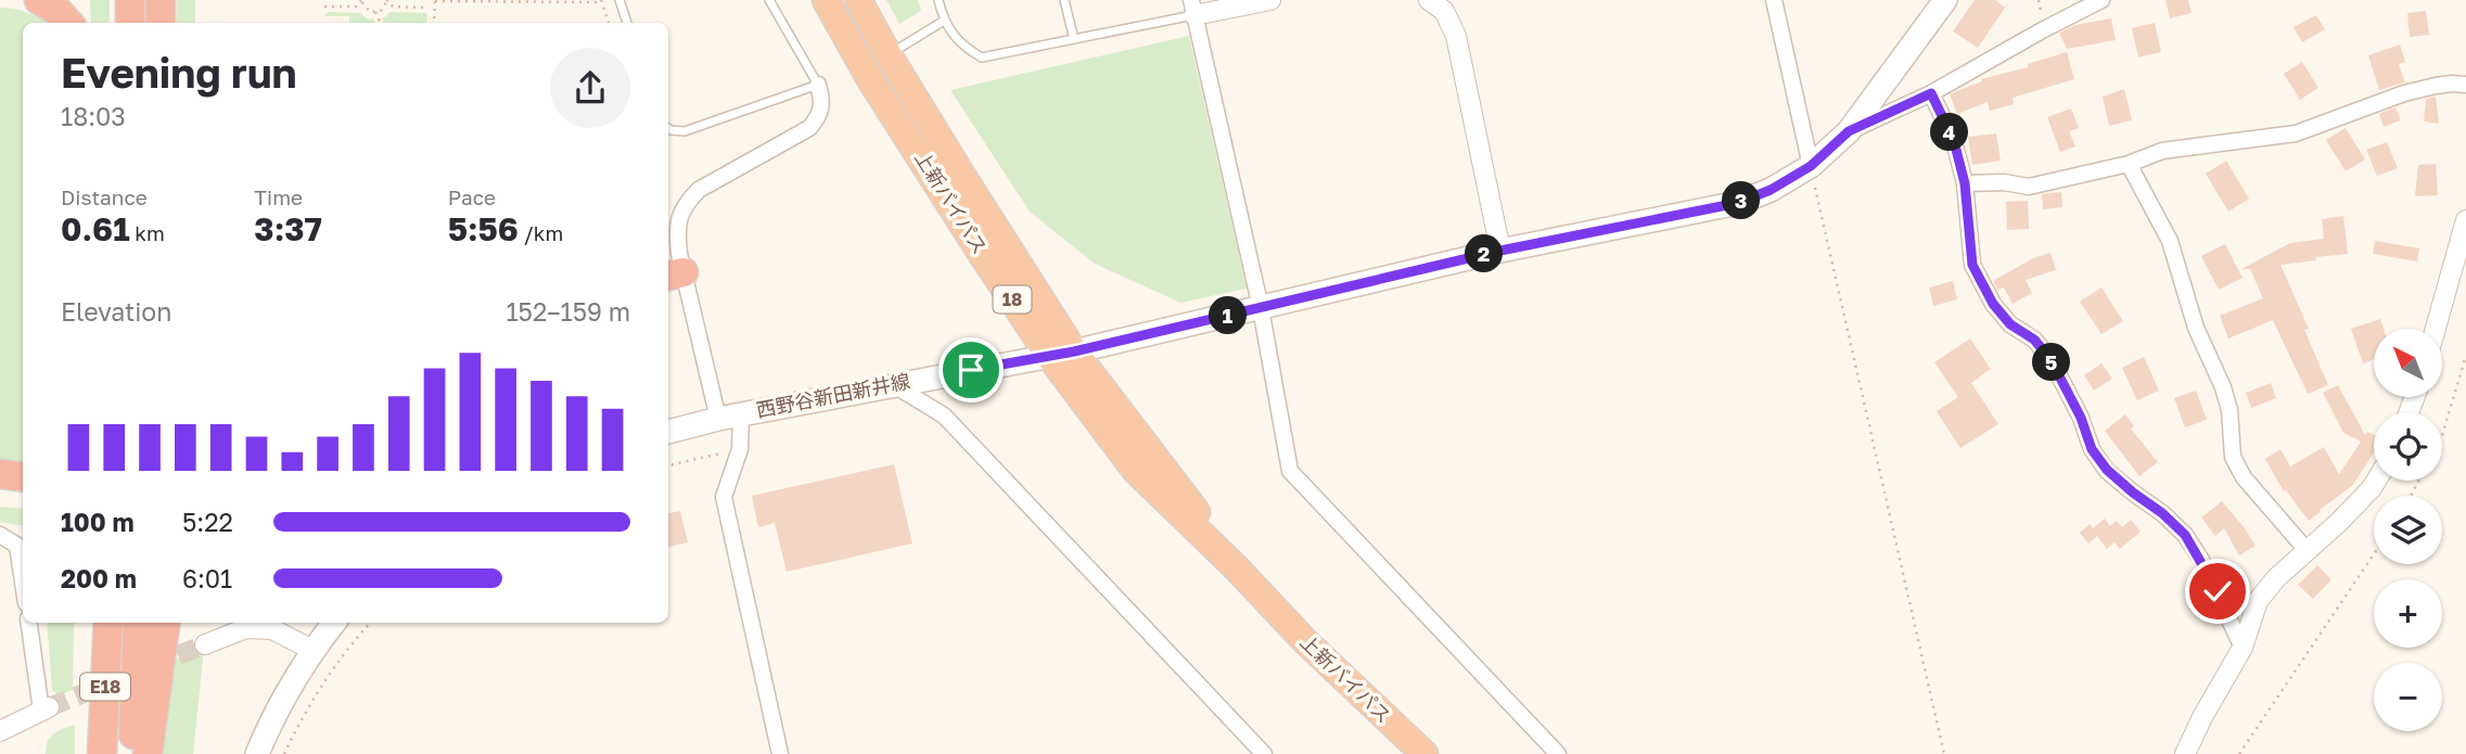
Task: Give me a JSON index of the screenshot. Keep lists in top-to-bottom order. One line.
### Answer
{"streets":{"highway":["上新バイパス","18","E18"],"main road":["西野谷新田新井線"]},"crossings":[["上新バイパス","西野谷新田新井線"]],"north":"top left","page":{"heading":["Evening run","18:03"],"pins":["4","3","2","1","5"],"stats":[["Distance","0.61 km"],["Time","3:37"],["Pace","5:56 /km"]],"chart":["Elevation","152–159 m"],"map_buttons":["+","−"],"list":[{"name":"100 m","note":"5:22"},{"name":"200 m","note":"6:01"}]}}
